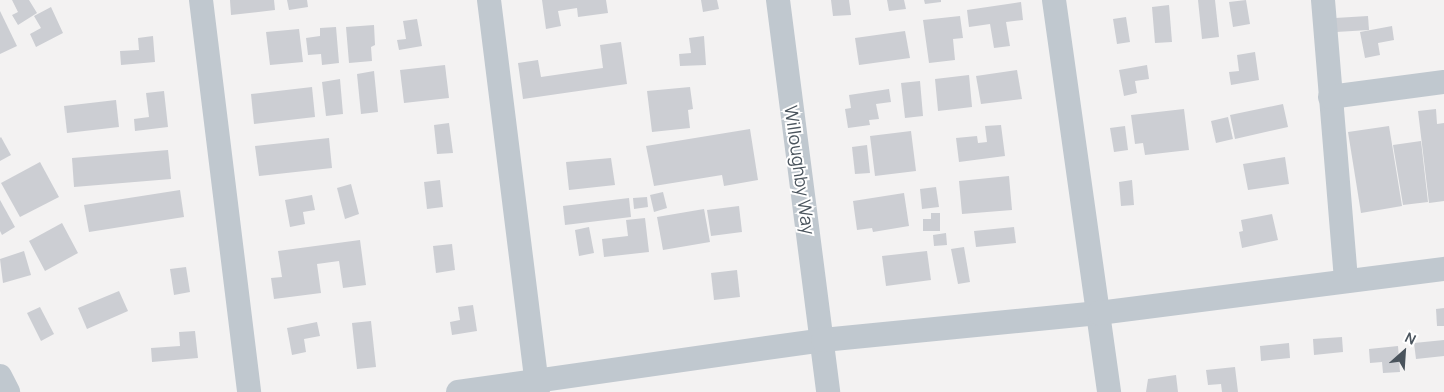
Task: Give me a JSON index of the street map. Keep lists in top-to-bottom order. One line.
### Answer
{"streets":{"street":["Willoughby Way"]},"north":"top right"}
